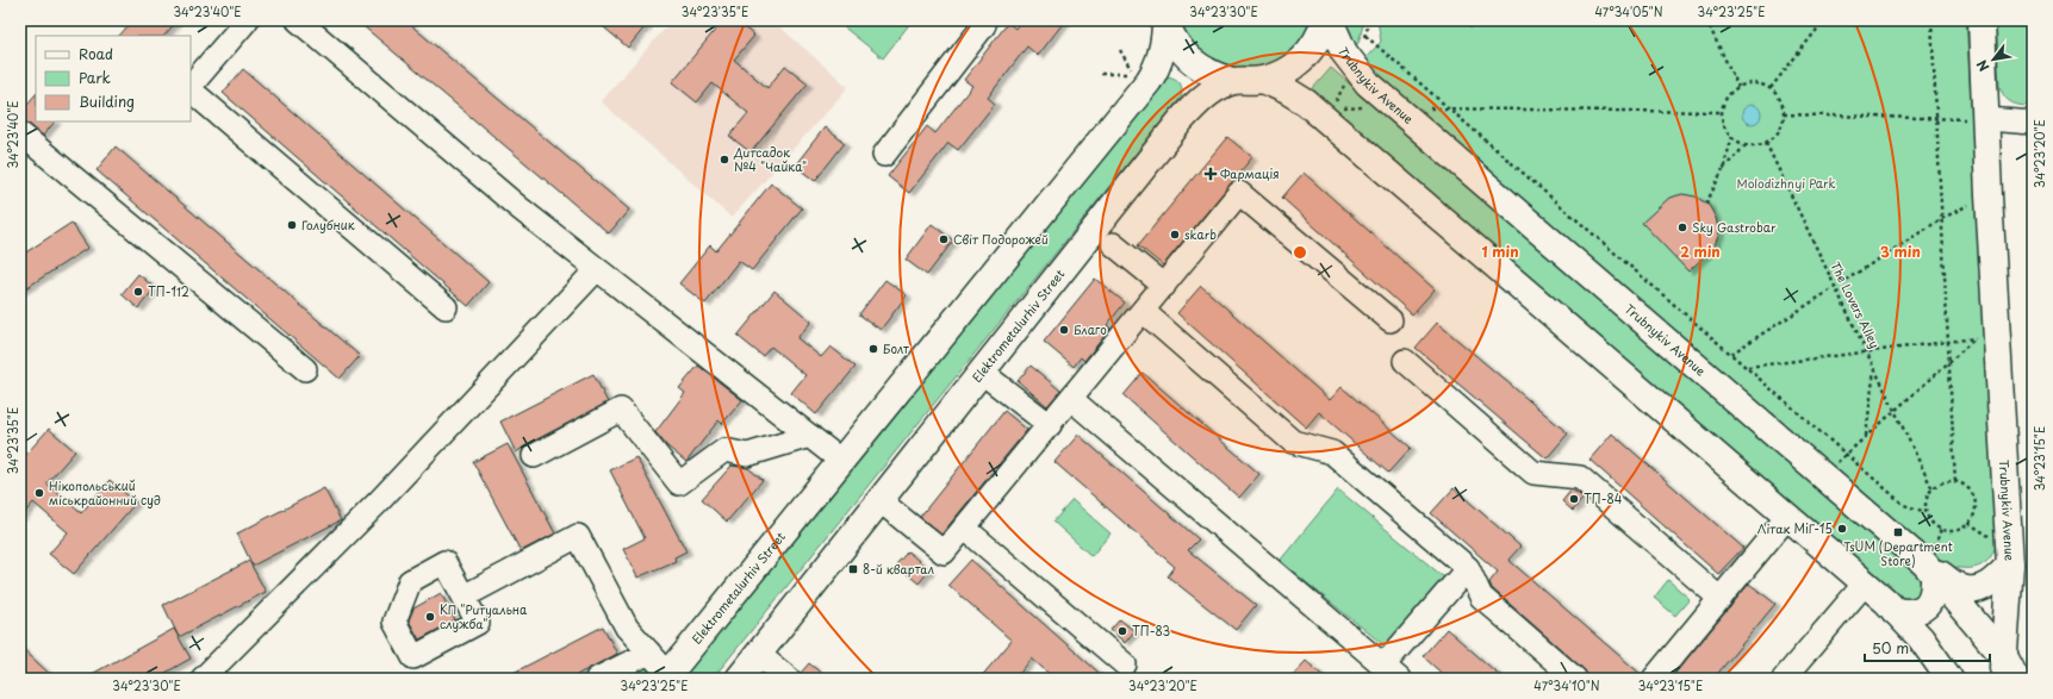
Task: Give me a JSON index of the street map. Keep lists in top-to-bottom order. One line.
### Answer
{"streets":{"main road":["Trubnykiv Avenue","Elektrometalurhiv Street"],"path":["The Lovers Alley"]},"parks":["Molodizhnyi Park"],"places":{"other":["Дитсадок №4 \"Чайка\"","Голубник","Sky Gastrobar","skarb","Світ Подорожей","ТП-112","Благо","Болт","Нікопольський міськрайонний суд","ТП-84","Літак МіГ-15","КП \"Ритуальна служба\"","ТП-83"],"health":["Фармація"],"transit":["TsUM (Department Store)","8-й квартал"]},"legend":["Road","Park","Building"],"scale_bar":"50 m","north":"bottom left","coordinates":["34°23'40\"E","34°23'35\"E","34°23'30\"E","47°34'05\"N","34°23'25\"E","34°23'20\"E","34°23'15\"E","47°34'10\"N"],"rings":["1 min","2 min","3 min"]}
